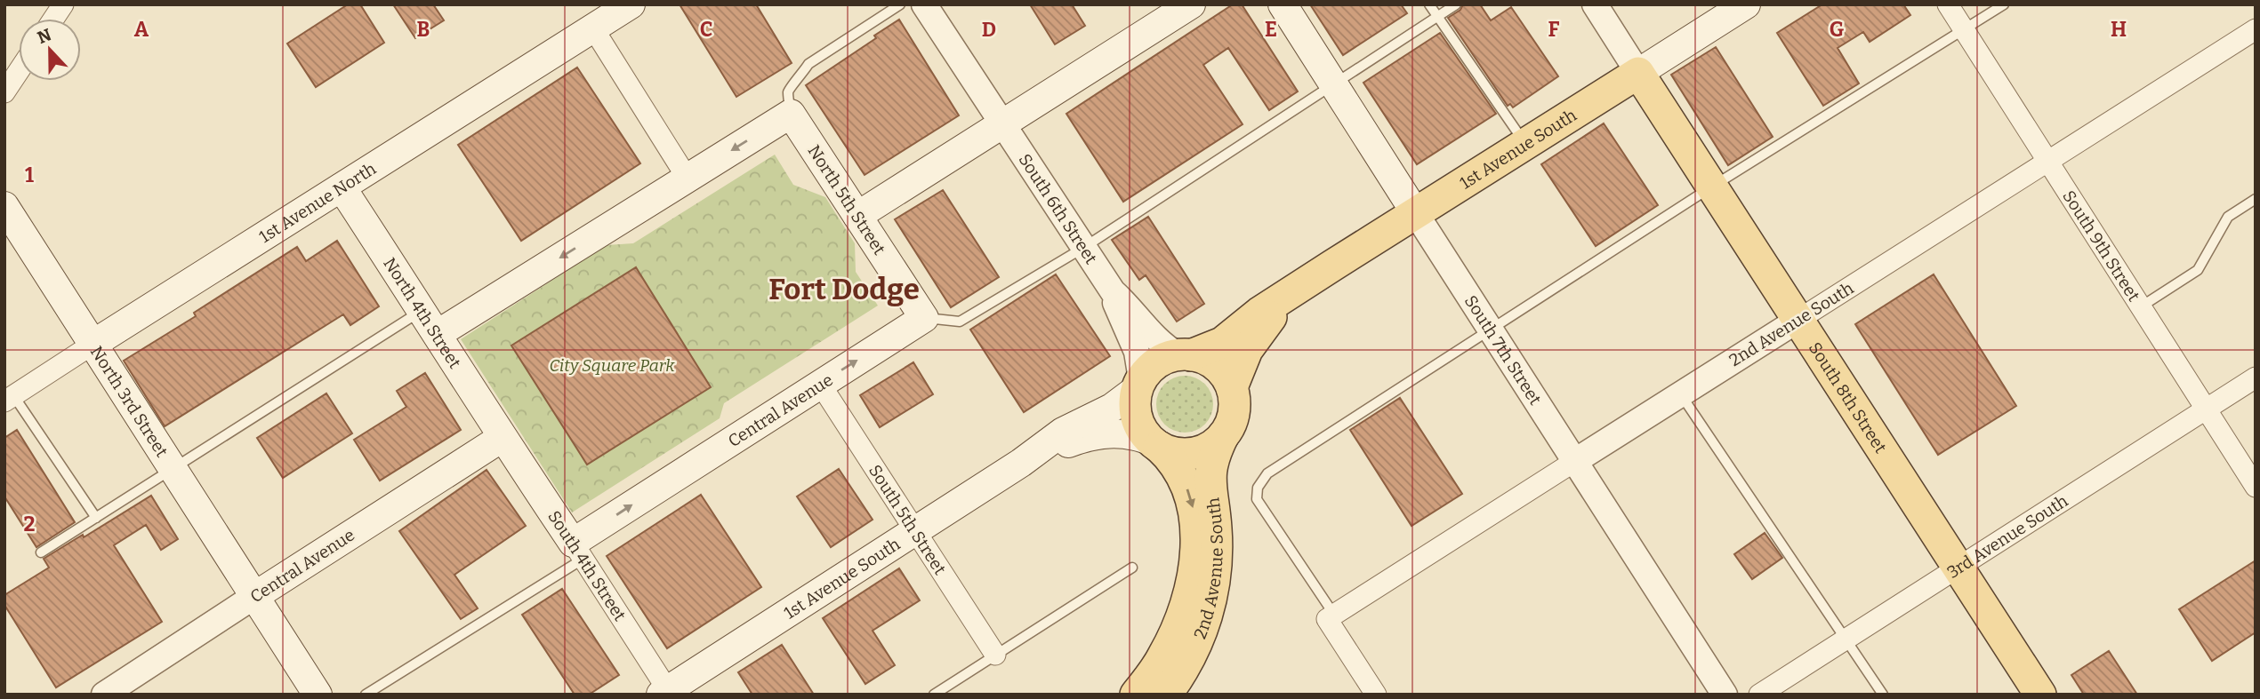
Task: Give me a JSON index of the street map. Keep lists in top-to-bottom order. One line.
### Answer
{"streets":{"main road":["1st Avenue South","North 5th Street","1st Avenue North","North 4th Street","2nd Avenue South","South 7th Street","South 8th Street","North 3rd Street","Central Avenue","South 4th Street"],"street":["South 6th Street","South 9th Street","South 5th Street","3rd Avenue South"]},"crossings":[["1st Avenue South","South 6th Street"],["1st Avenue South","2nd Avenue South"],["1st Avenue South","South 7th Street"],["1st Avenue South","South 8th Street"],["1st Avenue South","South 5th Street"],["1st Avenue South","South 4th Street"],["North 5th Street","Central Avenue"],["1st Avenue North","North 4th Street"],["1st Avenue North","North 3rd Street"],["South 6th Street","2nd Avenue South"],["South 9th Street","2nd Avenue South"],["South 9th Street","3rd Avenue South"],["North 4th Street","Central Avenue"],["North 4th Street","South 4th Street"],["2nd Avenue South","South 7th Street"],["2nd Avenue South","South 8th Street"],["South 8th Street","3rd Avenue South"],["North 3rd Street","Central Avenue"],["Central Avenue","South 5th Street"],["Central Avenue","South 4th Street"]],"districts":["Fort Dodge"],"parks":["City Square Park"],"north":"top","grid":{"columns":["A","B","C","D","E","F","G","H"],"rows":["1","2"]}}
